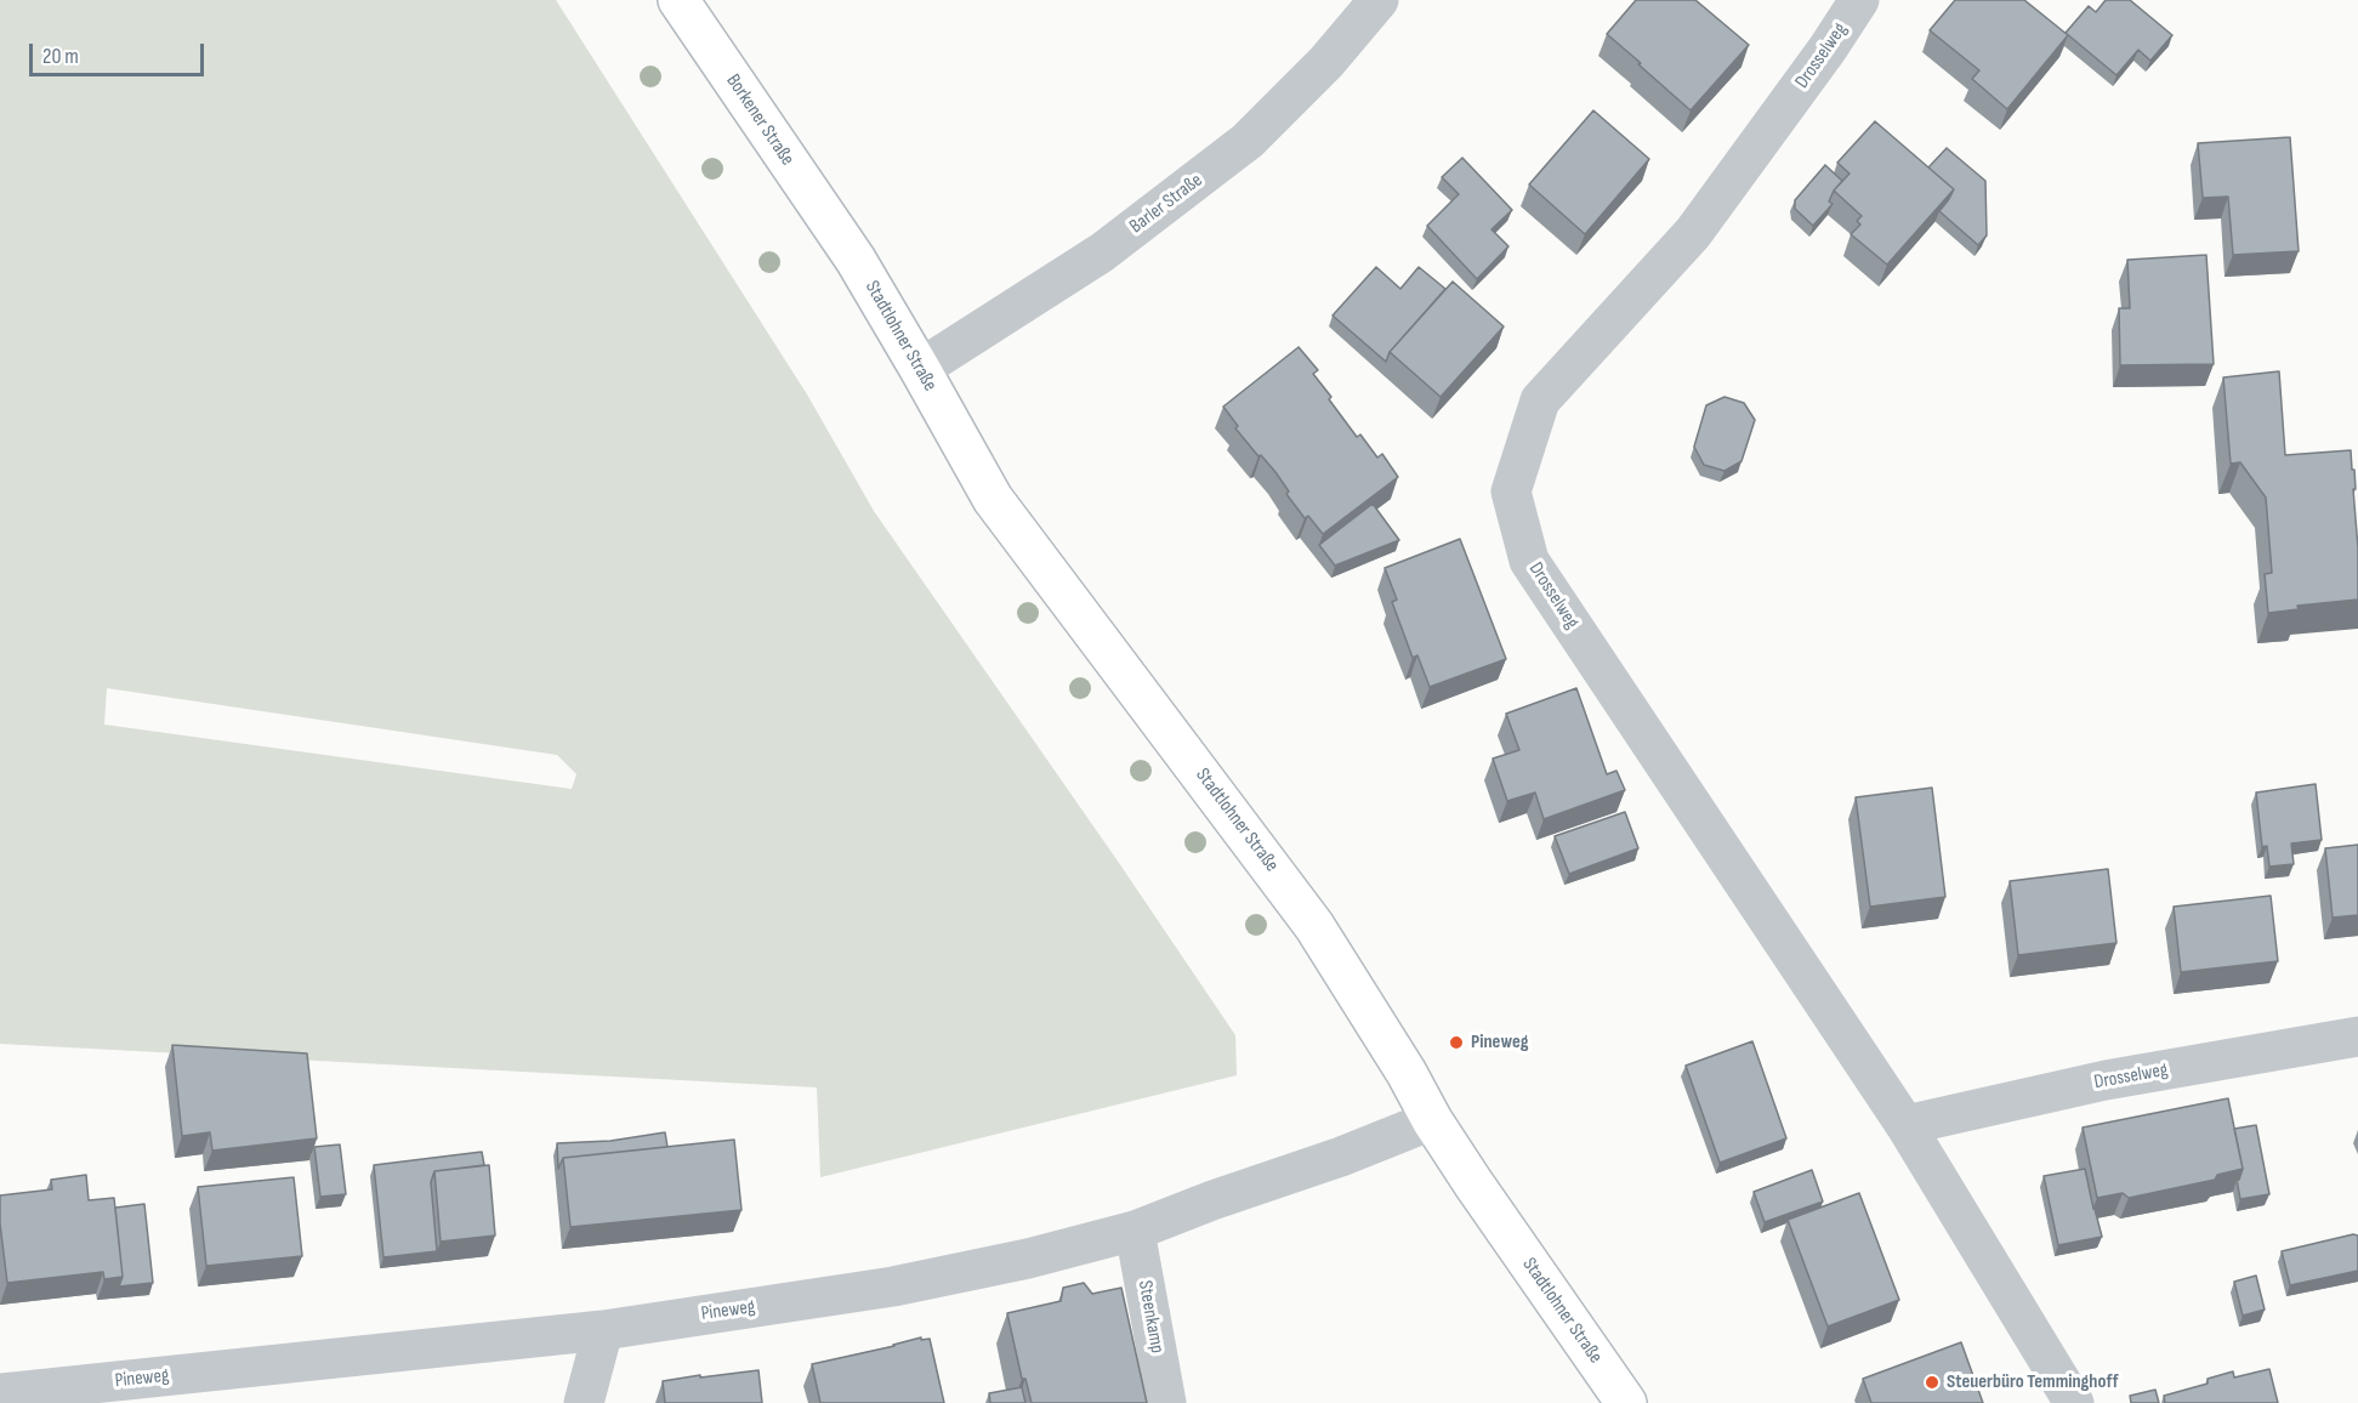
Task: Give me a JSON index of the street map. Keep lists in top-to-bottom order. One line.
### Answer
{"streets":{"main road":["Borkener Straße","Stadtlohner Straße"],"street":["Drosselweg","Barler Straße","Pineweg","Steenkamp"]},"crossings":[["Borkener Straße","Stadtlohner Straße"],["Barler Straße","Stadtlohner Straße"],["Stadtlohner Straße","Pineweg"],["Pineweg","Steenkamp"]],"places":["Pineweg","Steuerbüro Temminghoff"],"scale_bar":"20 m"}
